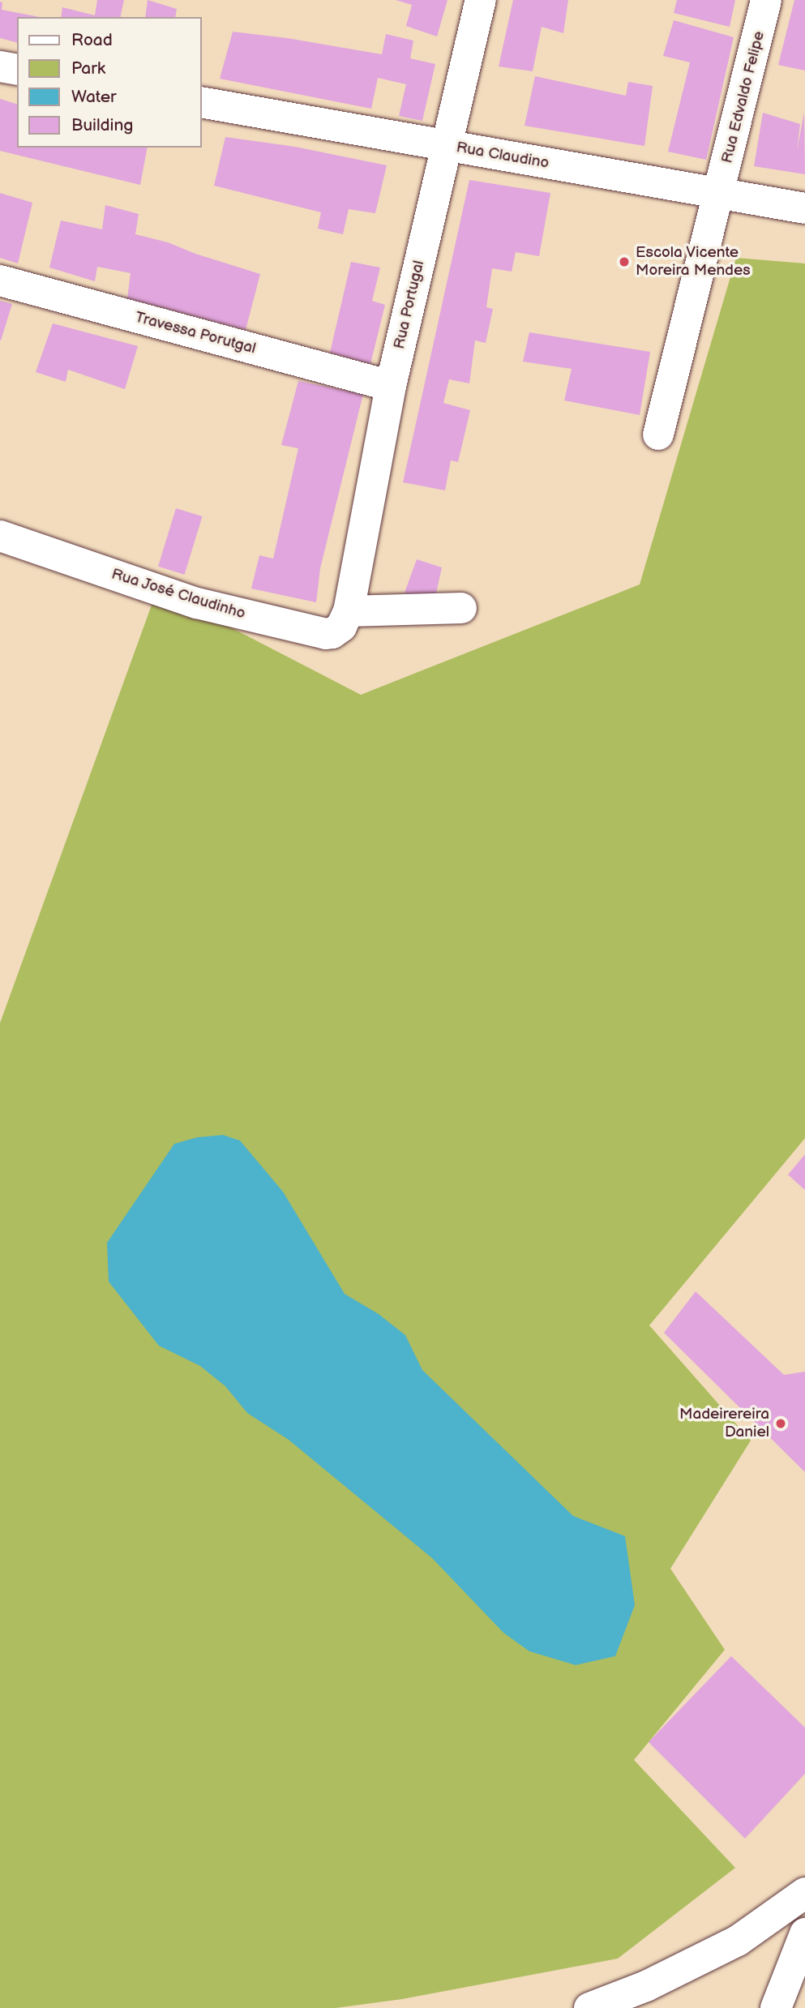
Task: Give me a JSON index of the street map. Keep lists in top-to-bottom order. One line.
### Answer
{"streets":{"street":["Rua Edvaldo Felipe","Rua Claudino","Rua Portugal","Travessa Porutgal","Rua José Claudinho"]},"crossings":[["Rua Edvaldo Felipe","Rua Claudino"],["Rua Claudino","Rua Portugal"],["Rua Portugal","Travessa Porutgal"],["Rua Portugal","Rua José Claudinho"]],"places":["Escola Vicente Moreira Mendes","Madeirereira Daniel"],"legend":["Road","Park","Water","Building"]}
